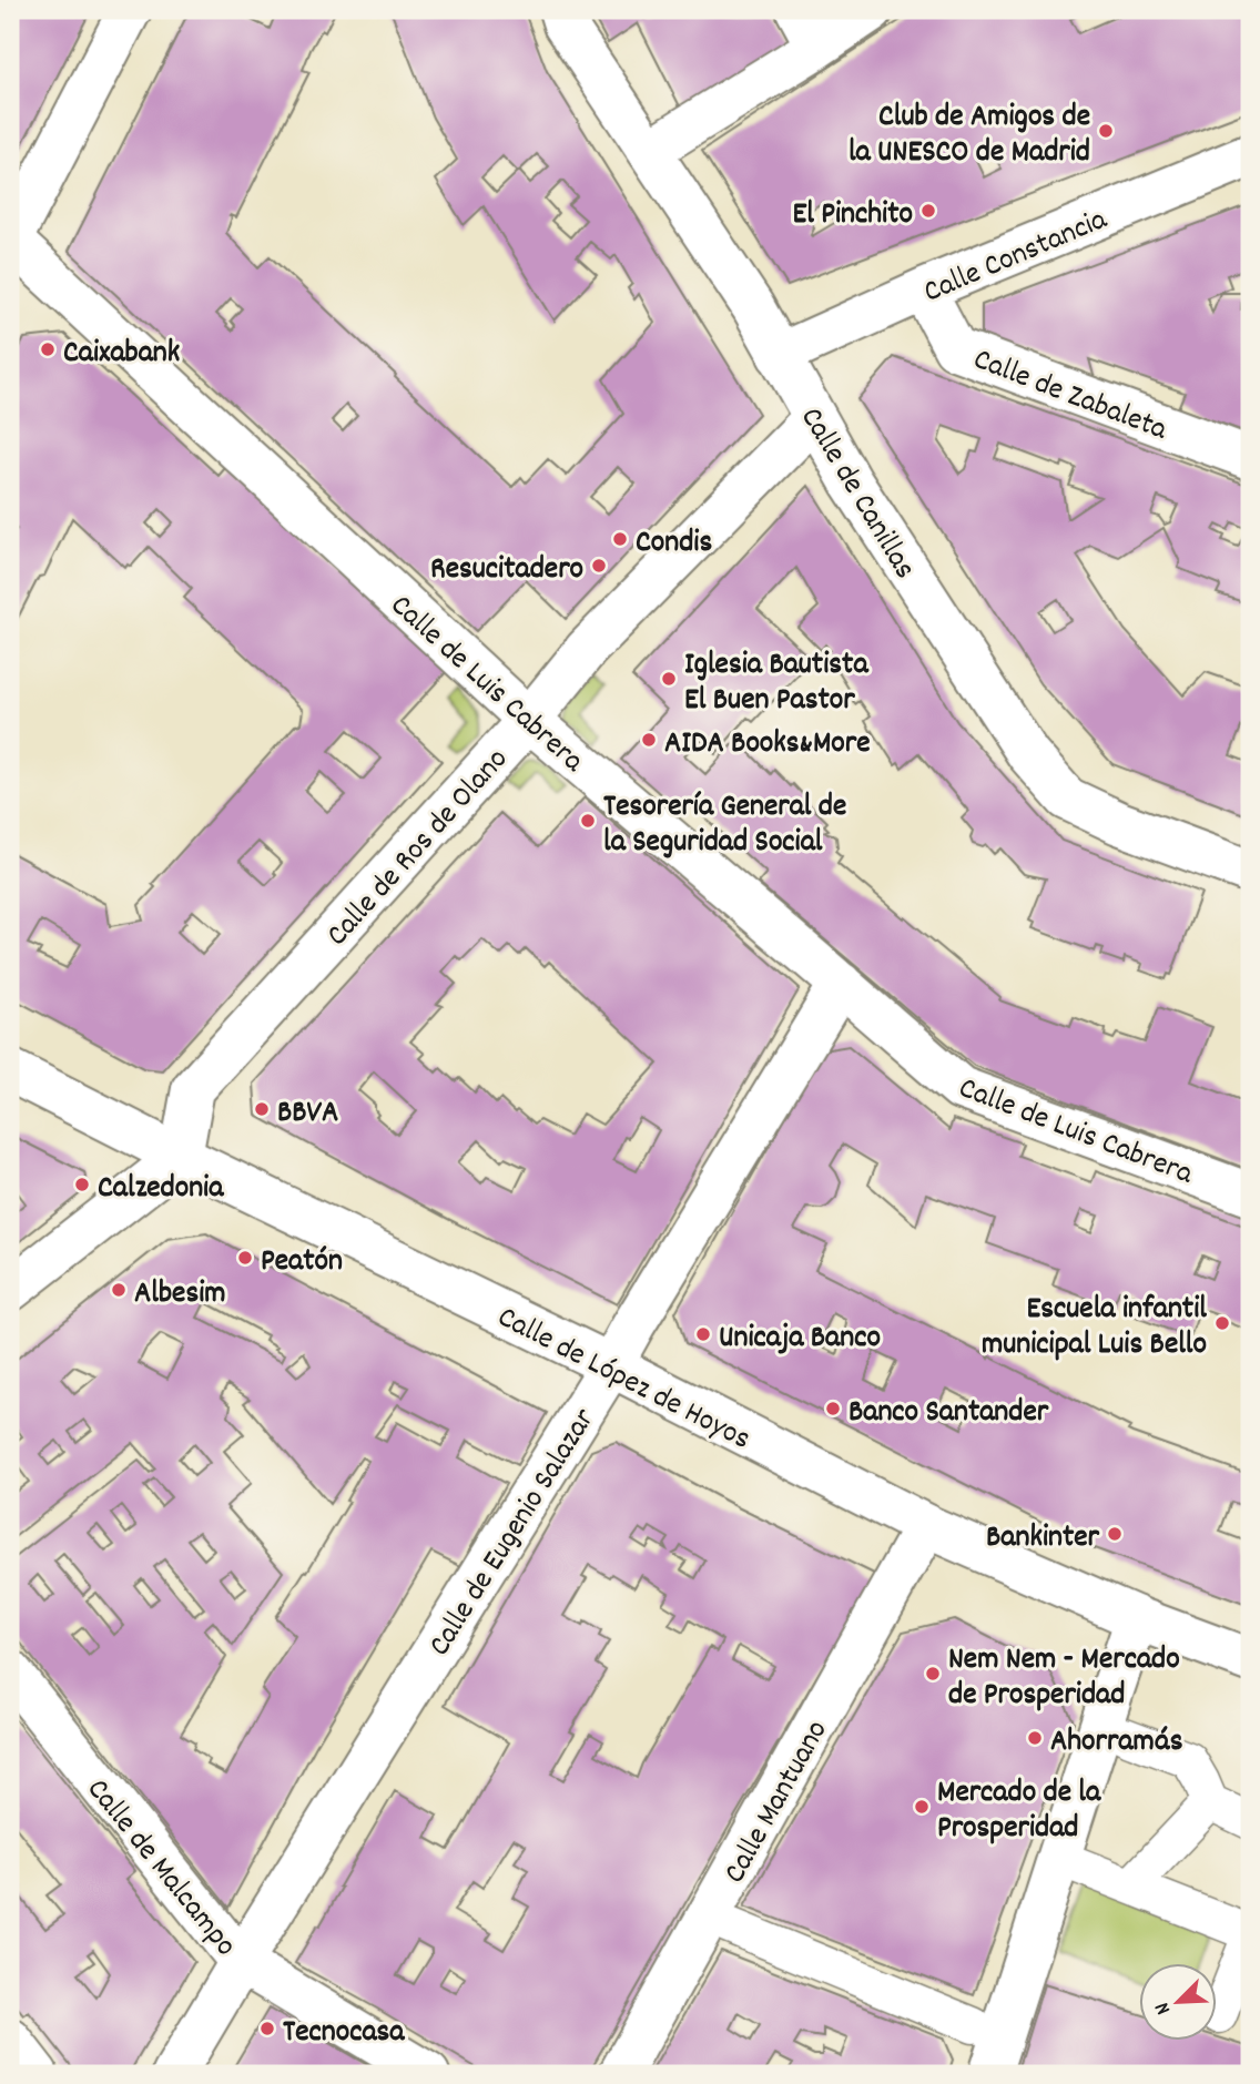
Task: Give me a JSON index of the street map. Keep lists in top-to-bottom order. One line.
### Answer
{"streets":{"street":["Calle Constancia","Calle de Zabaleta","Calle de Canillas","Calle de Luis Cabrera","Calle de Ros de Olano","Calle de López de Hoyos","Calle de Eugenio Salazar","Calle Mantuano","Calle de Malcampo"]},"crossings":[["Calle Constancia","Calle de Zabaleta"],["Calle Constancia","Calle de Canillas"],["Calle de Canillas","Calle de Ros de Olano"],["Calle de Luis Cabrera","Calle de Ros de Olano"],["Calle de Luis Cabrera","Calle de Eugenio Salazar"],["Calle de Ros de Olano","Calle de López de Hoyos"],["Calle de López de Hoyos","Calle de Eugenio Salazar"],["Calle de López de Hoyos","Calle Mantuano"],["Calle de Eugenio Salazar","Calle de Malcampo"]],"places":["Club de Amigos de la UNESCO de Madrid","El Pinchito","Caixabank","Condis","Resucitadero","Iglesia Bautista El Buen Pastor","AIDA Books&More","Tesorería General de la Seguridad Social","BBVA","Calzedonia","Peatón","Albesim","Escuela infantil municipal Luis Bello","Unicaja Banco","Banco Santander","Bankinter","Nem Nem - Mercado de Prosperidad","Ahorramás","Mercado de la Prosperidad","Tecnocasa"],"north":"bottom left"}
